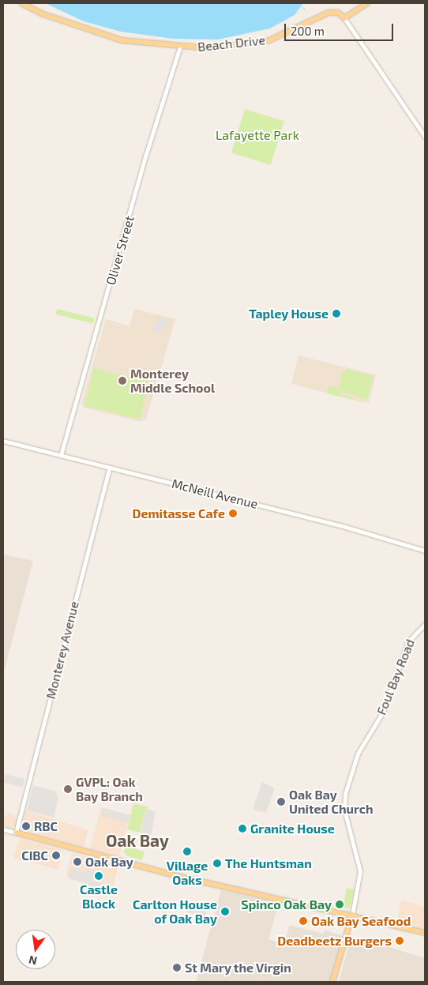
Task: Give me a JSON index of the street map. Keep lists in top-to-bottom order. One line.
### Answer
{"streets":{"main road":["Beach Drive","Foul Bay Road"],"street":["Oliver Street","McNeill Avenue","Monterey Avenue"]},"crossings":[["Beach Drive","Oliver Street"],["Oliver Street","McNeill Avenue"],["McNeill Avenue","Monterey Avenue"]],"districts":["Oak Bay"],"parks":["Lafayette Park"],"places":["Tapley House","Monterey Middle School","Demitasse Cafe","GVPL: Oak Bay Branch","Oak Bay United Church","RBC","Granite House","Village Oaks","CIBC","Oak Bay","The Huntsman","Castle Block","Spinco Oak Bay","Carlton House of Oak Bay","Oak Bay Seafood","Deadbeetz Burgers","St Mary the Virgin"],"scale_bar":"200 m","north":"bottom"}
